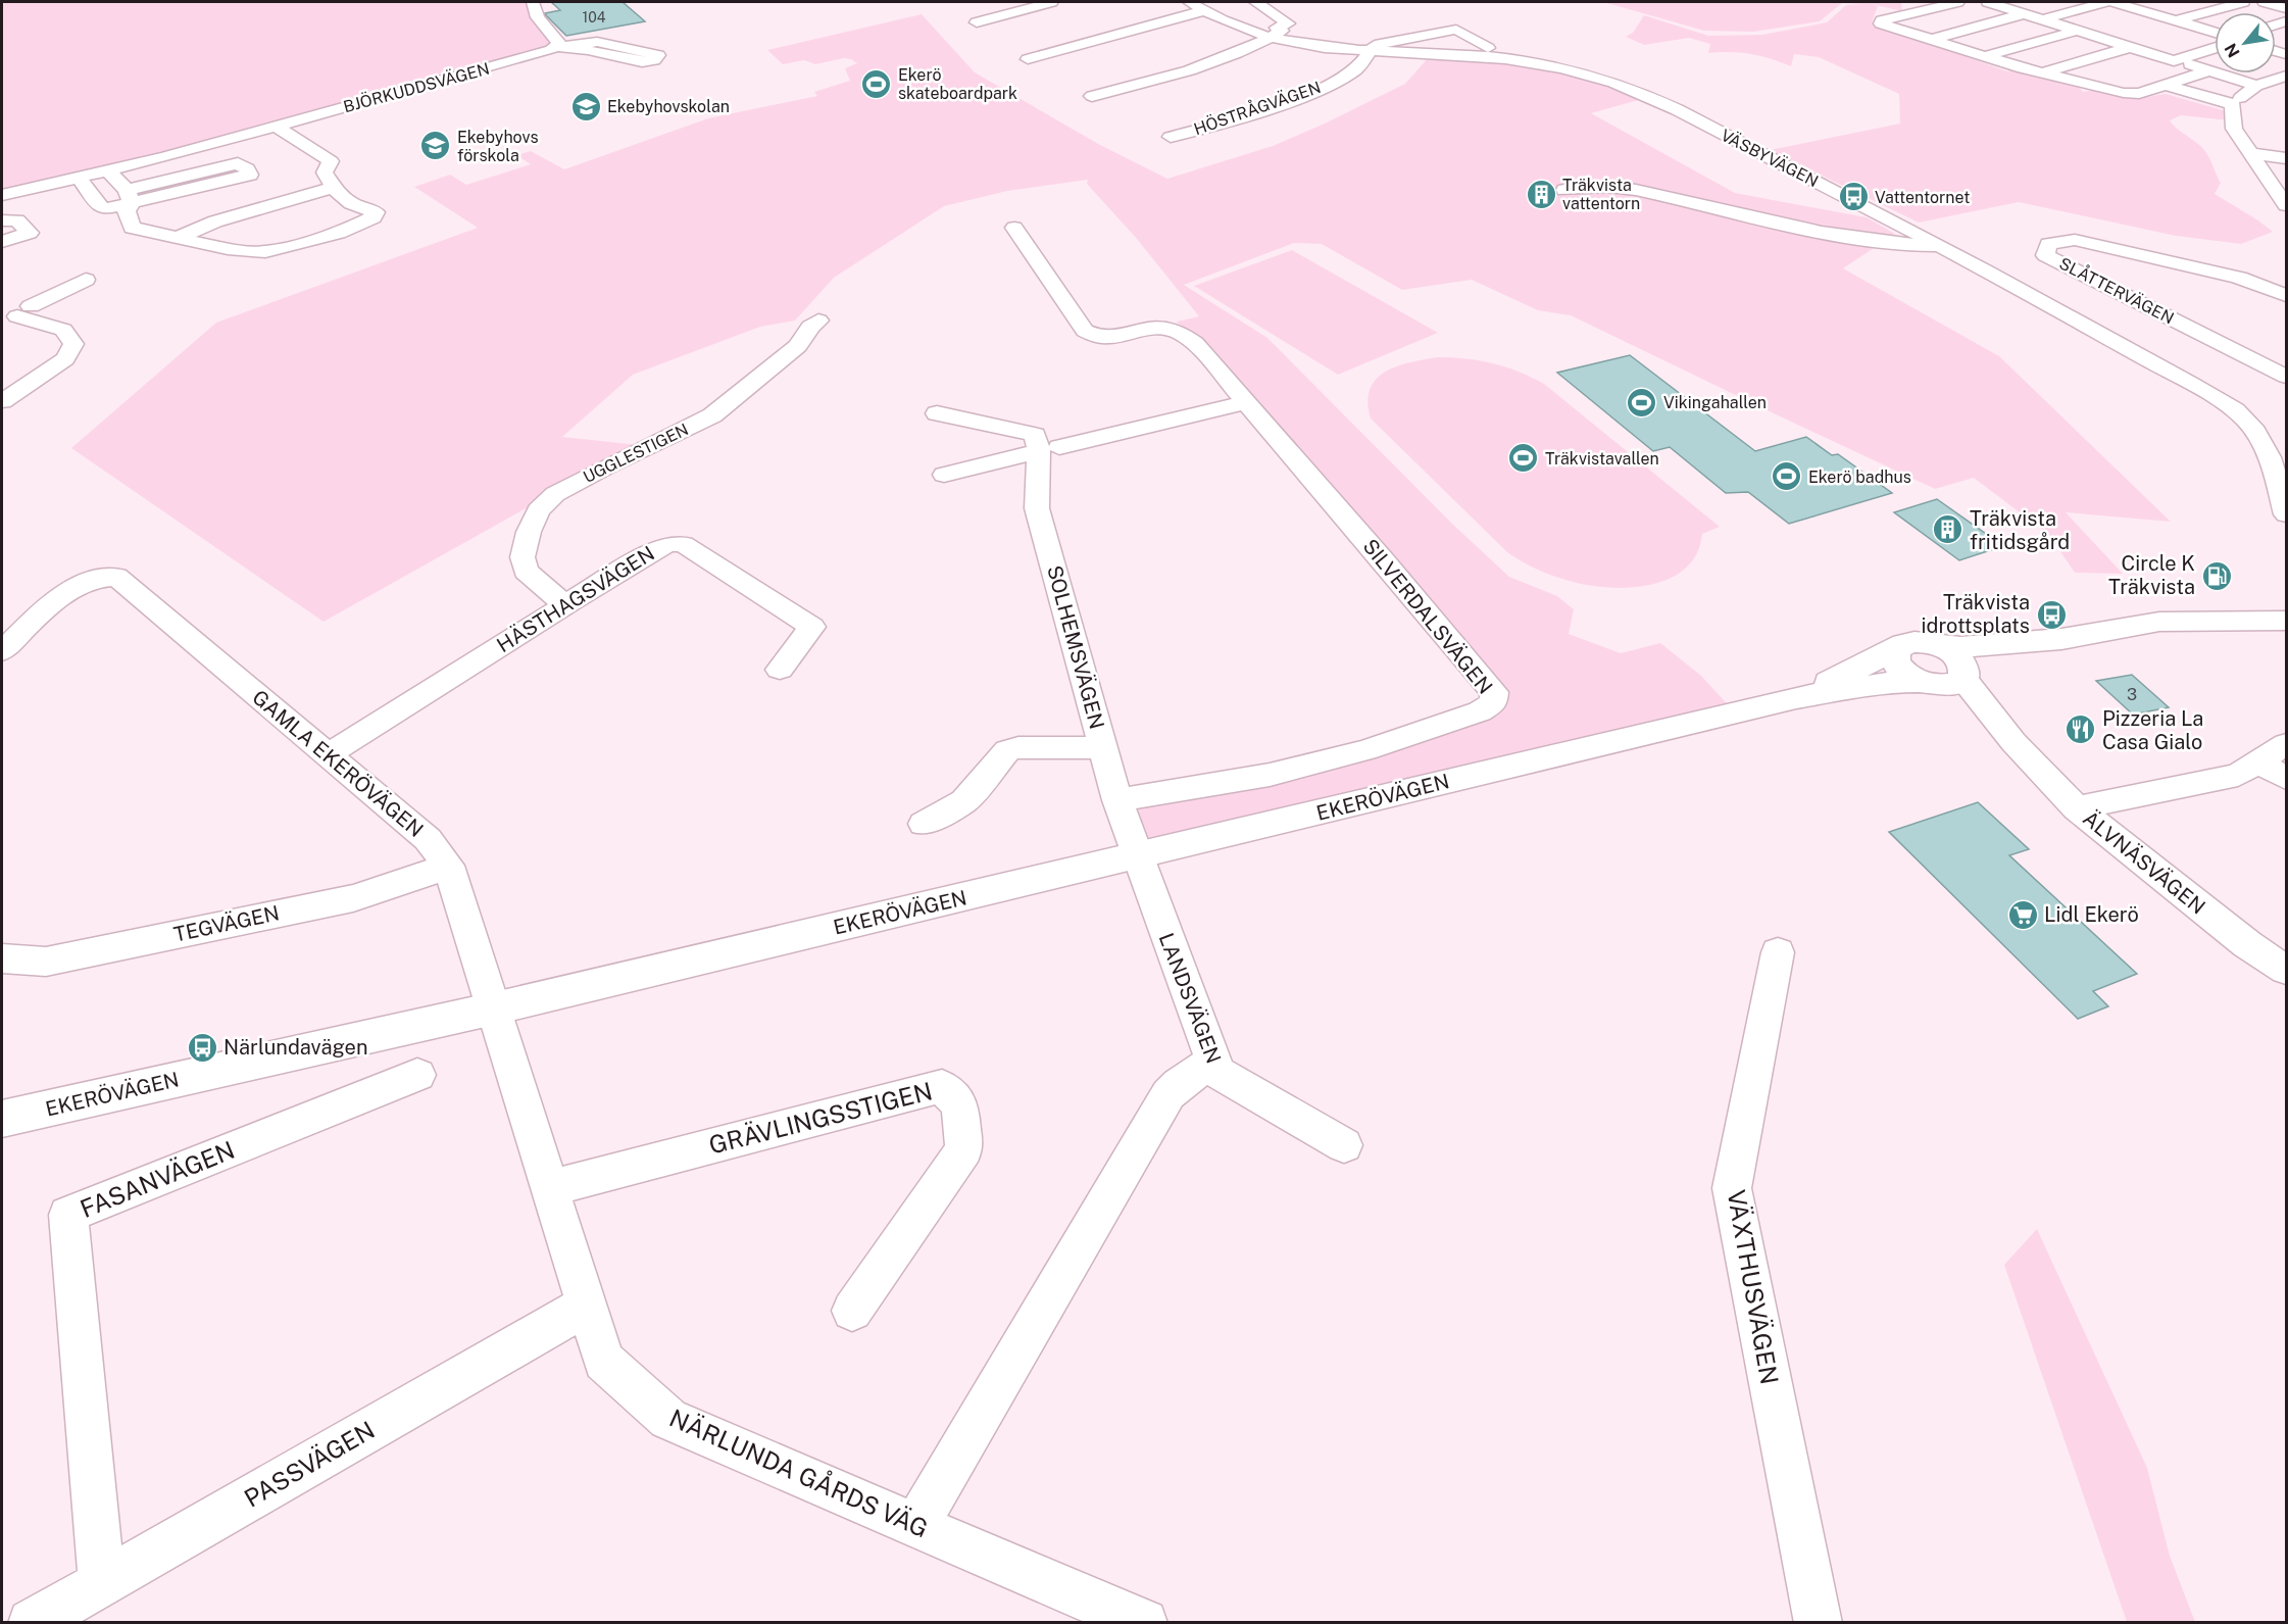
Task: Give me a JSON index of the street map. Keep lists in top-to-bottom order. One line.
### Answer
{"streets":{"main road":["EKERÖVÄGEN"],"street":["BJÖRKUDDSVÄGEN","HÖSTRÅGVÄGEN","VÄSBYVÄGEN","SLÅTTERVÄGEN","UGGLESTIGEN","HÄSTHAGSVÄGEN","SILVERDALSVÄGEN","SOLHEMSVÄGEN","GAMLA EKERÖVÄGEN","ÄLVNÄSVÄGEN","TEGVÄGEN","LANDSVÄGEN","GRÄVLINGSSTIGEN","FASANVÄGEN","VÄXTHUSVÄGEN","PASSVÄGEN","NÄRLUNDA GÅRDS VÄG"]},"crossings":[["HÖSTRÅGVÄGEN","VÄSBYVÄGEN"],["UGGLESTIGEN","HÄSTHAGSVÄGEN"],["HÄSTHAGSVÄGEN","GAMLA EKERÖVÄGEN"],["SILVERDALSVÄGEN","SOLHEMSVÄGEN"],["SOLHEMSVÄGEN","EKERÖVÄGEN"],["SOLHEMSVÄGEN","LANDSVÄGEN"],["GAMLA EKERÖVÄGEN","EKERÖVÄGEN"],["GAMLA EKERÖVÄGEN","TEGVÄGEN"],["GAMLA EKERÖVÄGEN","NÄRLUNDA GÅRDS VÄG"],["EKERÖVÄGEN","ÄLVNÄSVÄGEN"],["EKERÖVÄGEN","LANDSVÄGEN"],["EKERÖVÄGEN","NÄRLUNDA GÅRDS VÄG"],["GRÄVLINGSSTIGEN","NÄRLUNDA GÅRDS VÄG"],["FASANVÄGEN","PASSVÄGEN"],["PASSVÄGEN","NÄRLUNDA GÅRDS VÄG"]],"places":{"sports":["Ekerö skateboardpark","Vikingahallen","Träkvistavallen","Ekerö badhus"],"school or university":["Ekebyhovskolan","Ekebyhovs förskola"],"building":["Träkvista vattentorn","Träkvista fritidsgård"],"bus stop":["Vattentornet","Träkvista idrottsplats","Närlundavägen"],"fuel station":["Circle K Träkvista"],"restaurant":["Pizzeria La Casa Gialo"],"supermarket":["Lidl Ekerö"]},"house_numbers":["104","3"],"north":"bottom left"}
